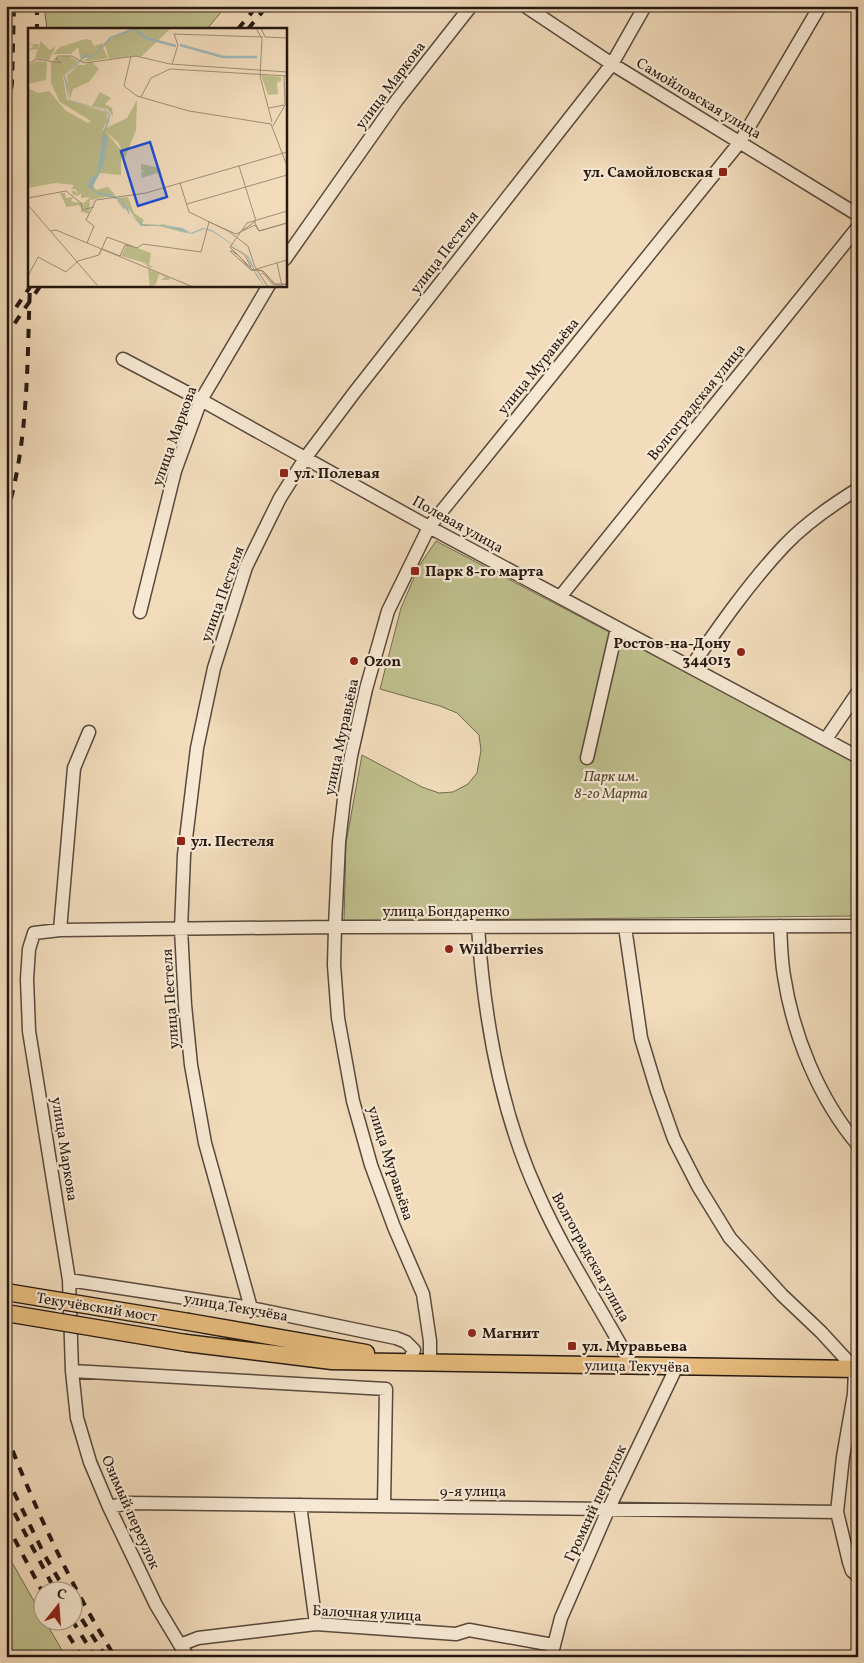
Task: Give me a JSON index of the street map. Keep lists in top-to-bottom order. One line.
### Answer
{"streets":{"main road":["Текучёвский мост","улица Текучёва"],"street":["улица Маркова","Самойловская улица","улица Пестеля","улица Муравьёва","Волгоградская улица","Полевая улица","улица Бондаренко","9-я улица","Громкий переулок","Озимый переулок","Балочная улица"]},"crossings":[["улица Маркова","Полевая улица"],["улица Маркова","улица Бондаренко"],["улица Маркова","улица Текучёва"],["улица Маркова","Озимый переулок"],["Самойловская улица","улица Пестеля"],["Самойловская улица","улица Муравьёва"],["улица Пестеля","Полевая улица"],["улица Пестеля","улица Бондаренко"],["улица Пестеля","улица Текучёва"],["улица Муравьёва","Полевая улица"],["улица Муравьёва","улица Бондаренко"],["улица Муравьёва","Текучёвский мост"],["улица Муравьёва","улица Текучёва"],["Волгоградская улица","Полевая улица"],["Волгоградская улица","улица Бондаренко"],["Волгоградская улица","улица Текучёва"],["Текучёвский мост","улица Текучёва"],["улица Текучёва","Громкий переулок"],["9-я улица","Громкий переулок"],["9-я улица","Озимый переулок"],["Громкий переулок","Балочная улица"],["Озимый переулок","Балочная улица"]],"parks":["Парк им. 8-го Марта"],"places":{"transit":["ул. Самойловская","ул. Полевая","Парк 8-го марта","ул. Пестеля","ул. Муравьева"],"other":["Ростов-на-Дону 344013","Ozon","Wildberries","Магнит"]},"north":"top"}
